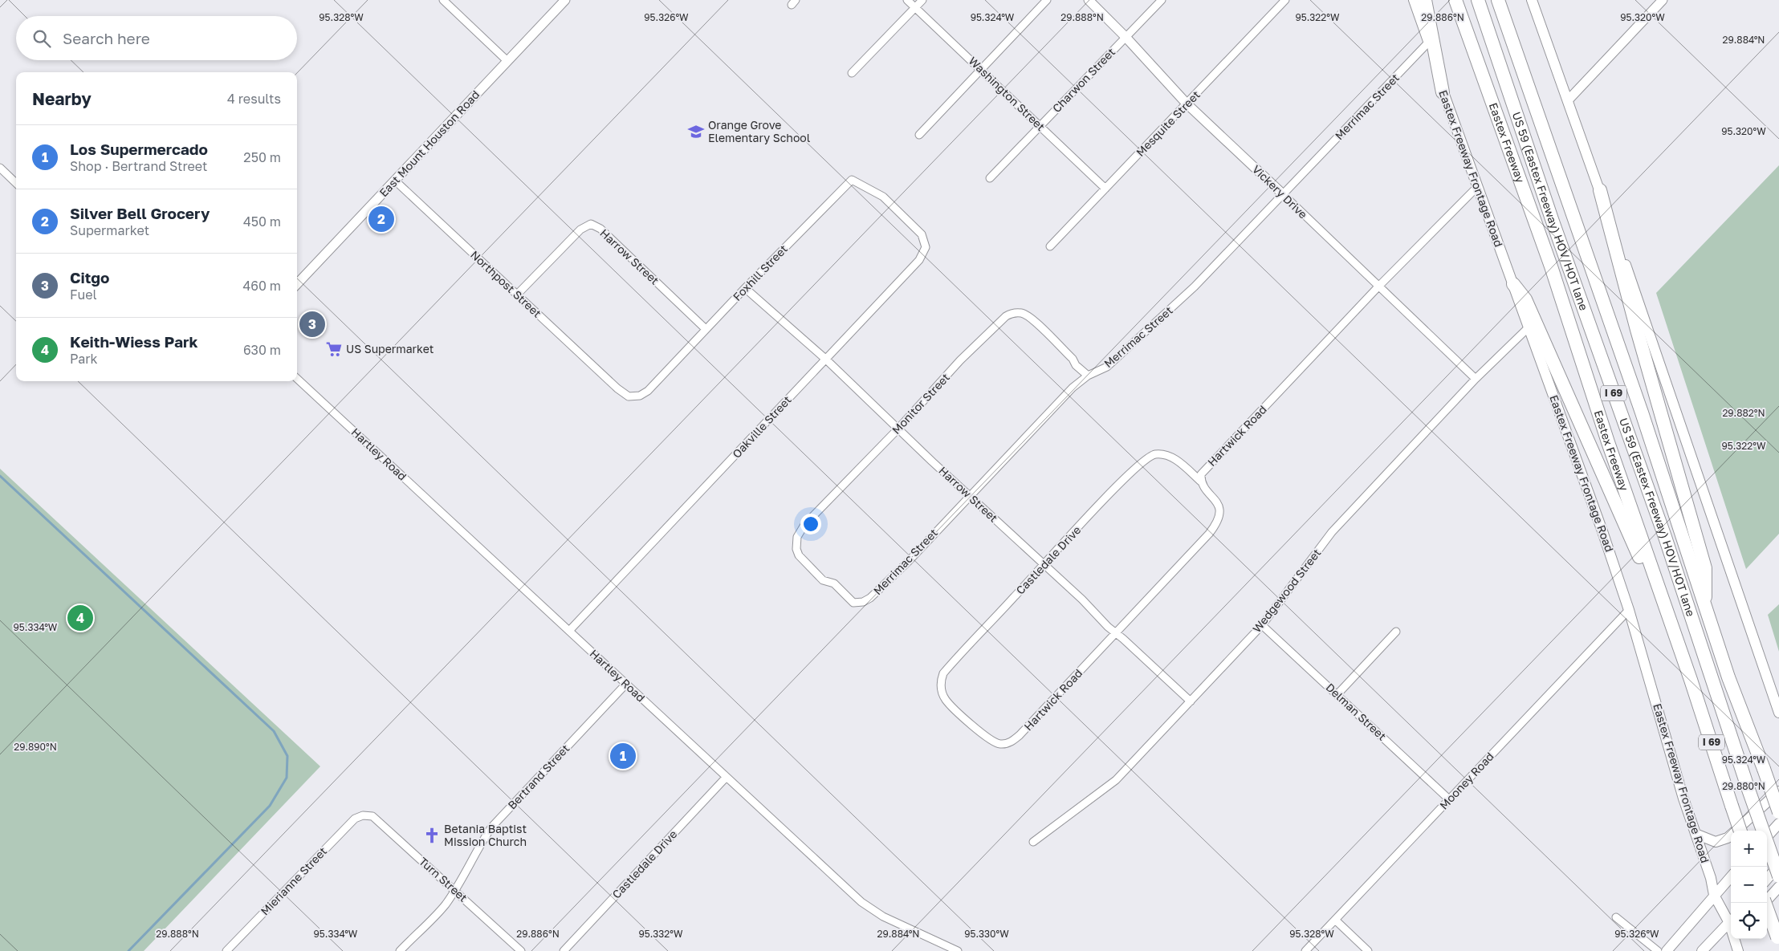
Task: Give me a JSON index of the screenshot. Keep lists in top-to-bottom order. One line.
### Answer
{"streets":{"highway":["Eastex Freeway","US 59 (Eastex Freeway) HOV/HOT lane","I 69"],"main road":["Eastex Freeway Frontage Road"],"street":["Charwon Street","Washington Street","Merrimac Street","Mesquite Street","East Mount Houston Road","Vickery Drive","Harrow Street","Foxhill Street","Northpost Street","Monitor Street","Oakville Street","Hartwick Road","Hartley Road","Castledale Drive","Wedgewood Street","Delman Street","Bertrand Street","Mooney Road","Turn Street","Mierianne Street"]},"crossings":[["Charwon Street","Washington Street"],["Charwon Street","Vickery Drive"],["Washington Street","Mesquite Street"],["Merrimac Street","Eastex Freeway Frontage Road"],["Merrimac Street","Vickery Drive"],["Merrimac Street","Harrow Street"],["Merrimac Street","Monitor Street"],["Mesquite Street","Vickery Drive"],["East Mount Houston Road","Northpost Street"],["Eastex Freeway Frontage Road","Hartwick Road"],["Eastex Freeway Frontage Road","Wedgewood Street"],["Eastex Freeway Frontage Road","Mooney Road"],["Vickery Drive","Hartwick Road"],["Vickery Drive","Wedgewood Street"],["Harrow Street","Foxhill Street"],["Harrow Street","Northpost Street"],["Harrow Street","Monitor Street"],["Harrow Street","Oakville Street"],["Harrow Street","Hartwick Road"],["Harrow Street","Castledale Drive"],["Harrow Street","Wedgewood Street"],["Foxhill Street","Northpost Street"],["Foxhill Street","Oakville Street"],["Oakville Street","Hartley Road"],["Hartwick Road","Castledale Drive"],["Hartley Road","Castledale Drive"],["Hartley Road","Bertrand Street"],["Wedgewood Street","Delman Street"],["Delman Street","Mooney Road"],["Bertrand Street","Turn Street"],["Turn Street","Mierianne Street"]],"places":{"school or university":["Orange Grove Elementary School"],"supermarket":["US Supermarket"],"church":["Betania Baptist Mission Church"]},"page":{"search":"Search here","heading":["Nearby","4 results"],"list":[{"mark":"1","name":"Los Supermercado","note":"Shop · Bertrand Street","value":"250 m"},{"mark":"2","name":"Silver Bell Grocery","note":"Supermarket","value":"450 m"},{"mark":"3","name":"Citgo","note":"Fuel","value":"460 m"},{"mark":"4","name":"Keith-Wiess Park","note":"Park","value":"630 m"}],"pins":["2","3","4","1"],"map_buttons":["+","−"]},"coordinates":["95.328°W","95.326°W","95.324°W","95.322°W","95.320°W","29.888°N","29.886°N","29.884°N","29.882°N","95.334°W","29.890°N","29.880°N","95.332°W","95.330°W"]}
